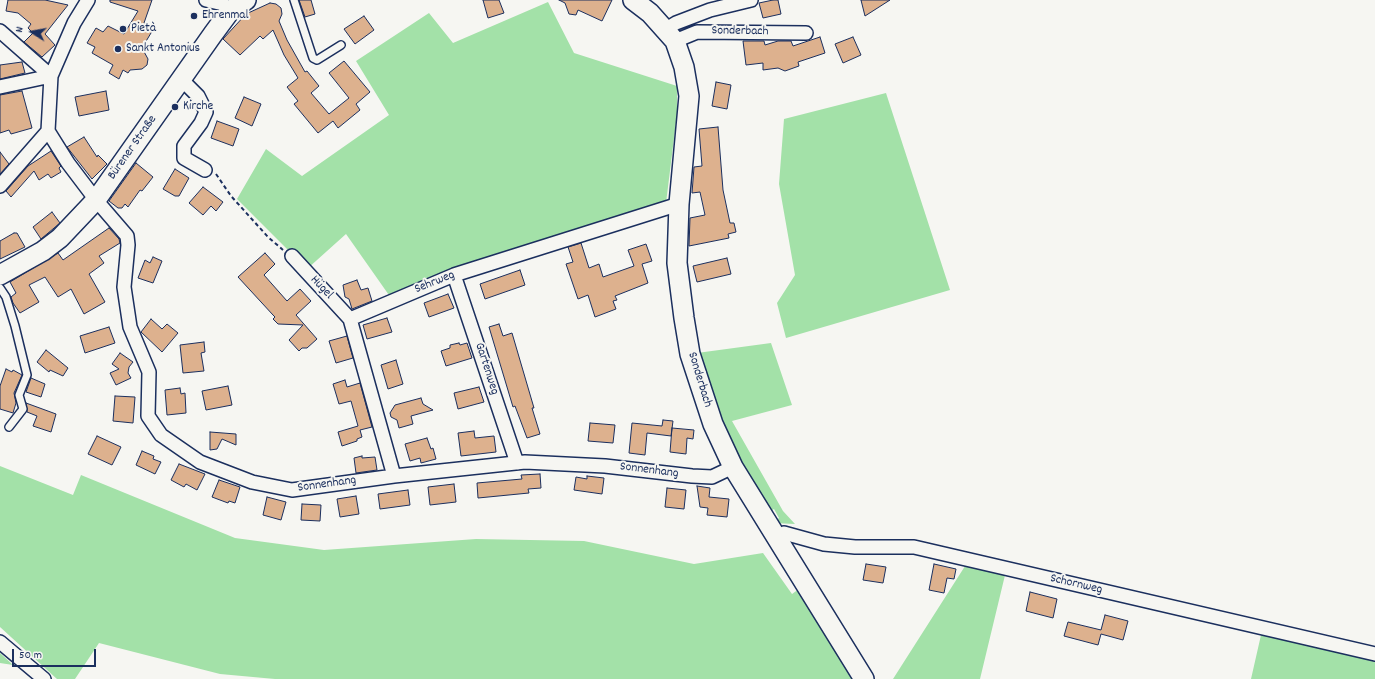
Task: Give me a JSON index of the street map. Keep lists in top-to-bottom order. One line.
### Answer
{"streets":{"street":["Sonderbach","Bürener Straße","Sehrweg","Hügel","Gartenweg","Sonnenhang","Schornweg"]},"crossings":[["Sonderbach","Sehrweg"],["Sonderbach","Sonnenhang"],["Sonderbach","Schornweg"],["Bürener Straße","Sonnenhang"],["Sehrweg","Hügel"],["Sehrweg","Gartenweg"],["Gartenweg","Sonnenhang"]],"places":["Ehrenmal","Pietà","Sankt Antonius","Kirche"],"scale_bar":"50 m","north":"left"}
